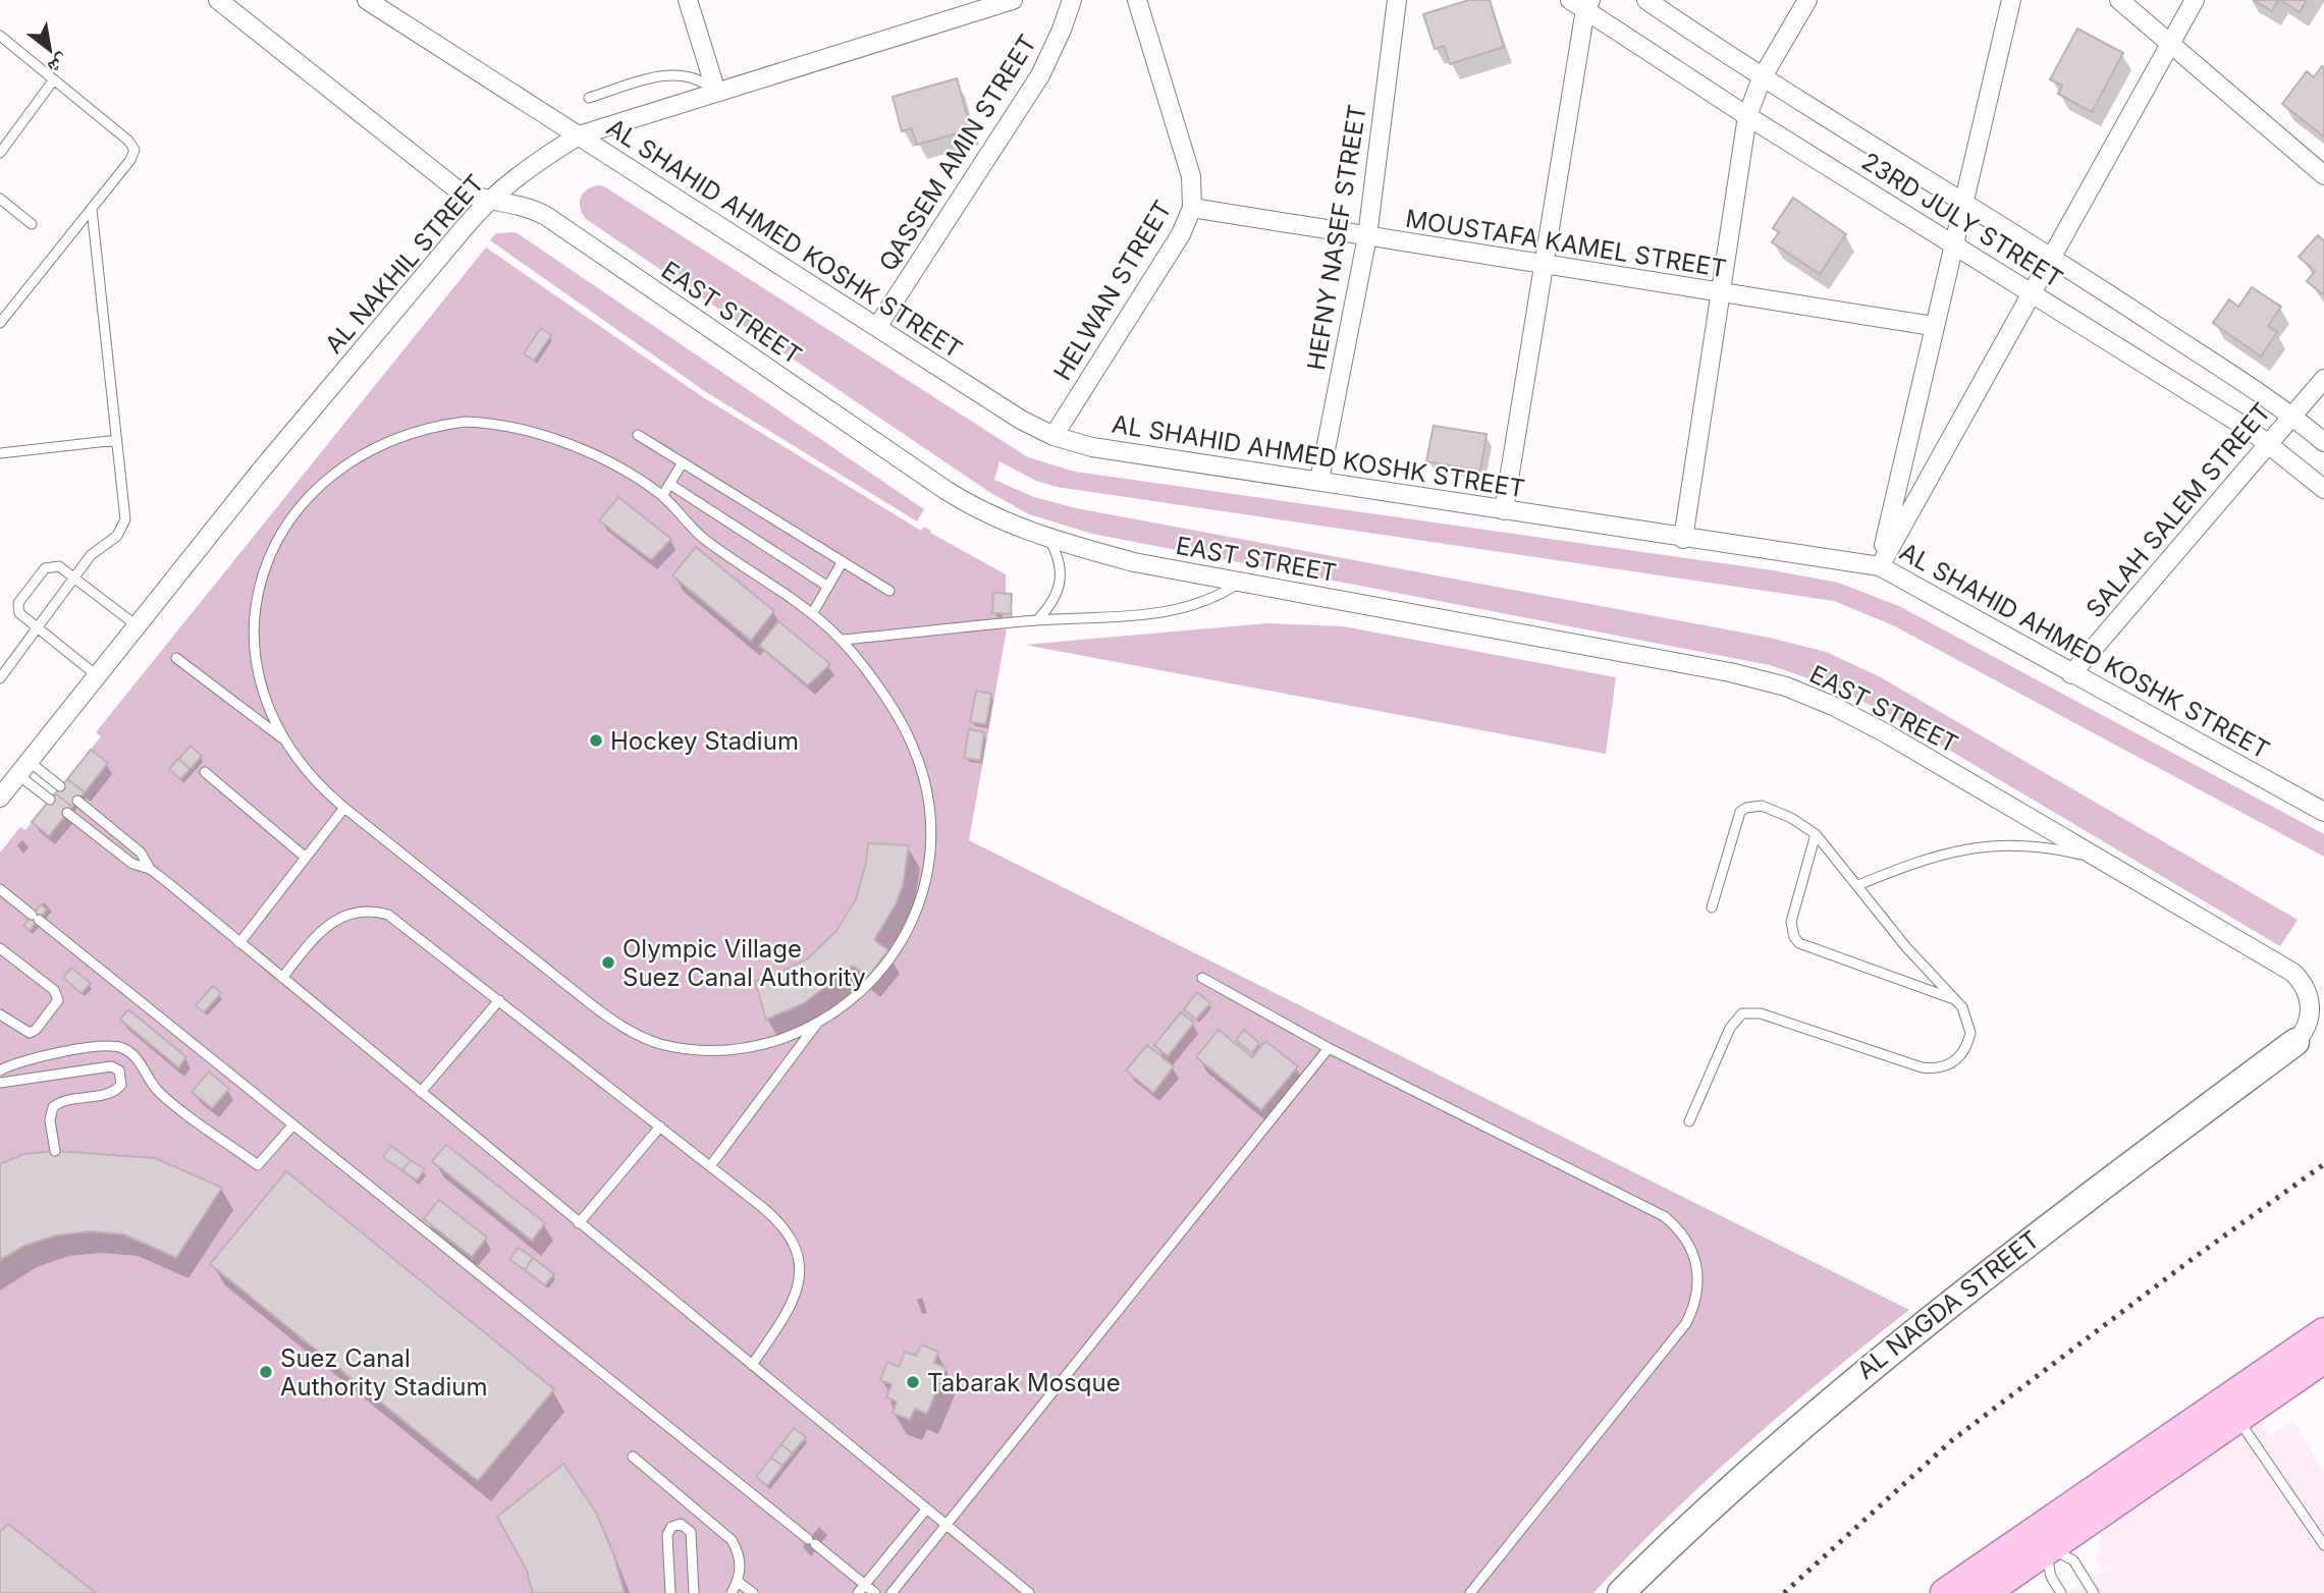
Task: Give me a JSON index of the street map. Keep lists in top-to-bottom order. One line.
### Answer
{"streets":{"street":["QASSEM AMIN STREET","23RD JULY STREET","HEFNY NASEF STREET","AL SHAHID AHMED KOSHK STREET","MOUSTAFA KAMEL STREET","AL NAKHIL STREET","HELWAN STREET","EAST STREET","SALAH SALEM STREET","AL NAGDA STREET"]},"crossings":[["QASSEM AMIN STREET","AL SHAHID AHMED KOSHK STREET"],["23RD JULY STREET","SALAH SALEM STREET"],["HEFNY NASEF STREET","AL SHAHID AHMED KOSHK STREET"],["HEFNY NASEF STREET","MOUSTAFA KAMEL STREET"],["AL SHAHID AHMED KOSHK STREET","AL NAKHIL STREET"],["AL SHAHID AHMED KOSHK STREET","HELWAN STREET"],["AL SHAHID AHMED KOSHK STREET","SALAH SALEM STREET"],["MOUSTAFA KAMEL STREET","HELWAN STREET"],["AL NAKHIL STREET","EAST STREET"],["EAST STREET","AL NAGDA STREET"]],"places":["Hockey Stadium","Olympic Village Suez Canal Authority","Suez Canal Authority Stadium","Tabarak Mosque"],"north":"bottom right"}
